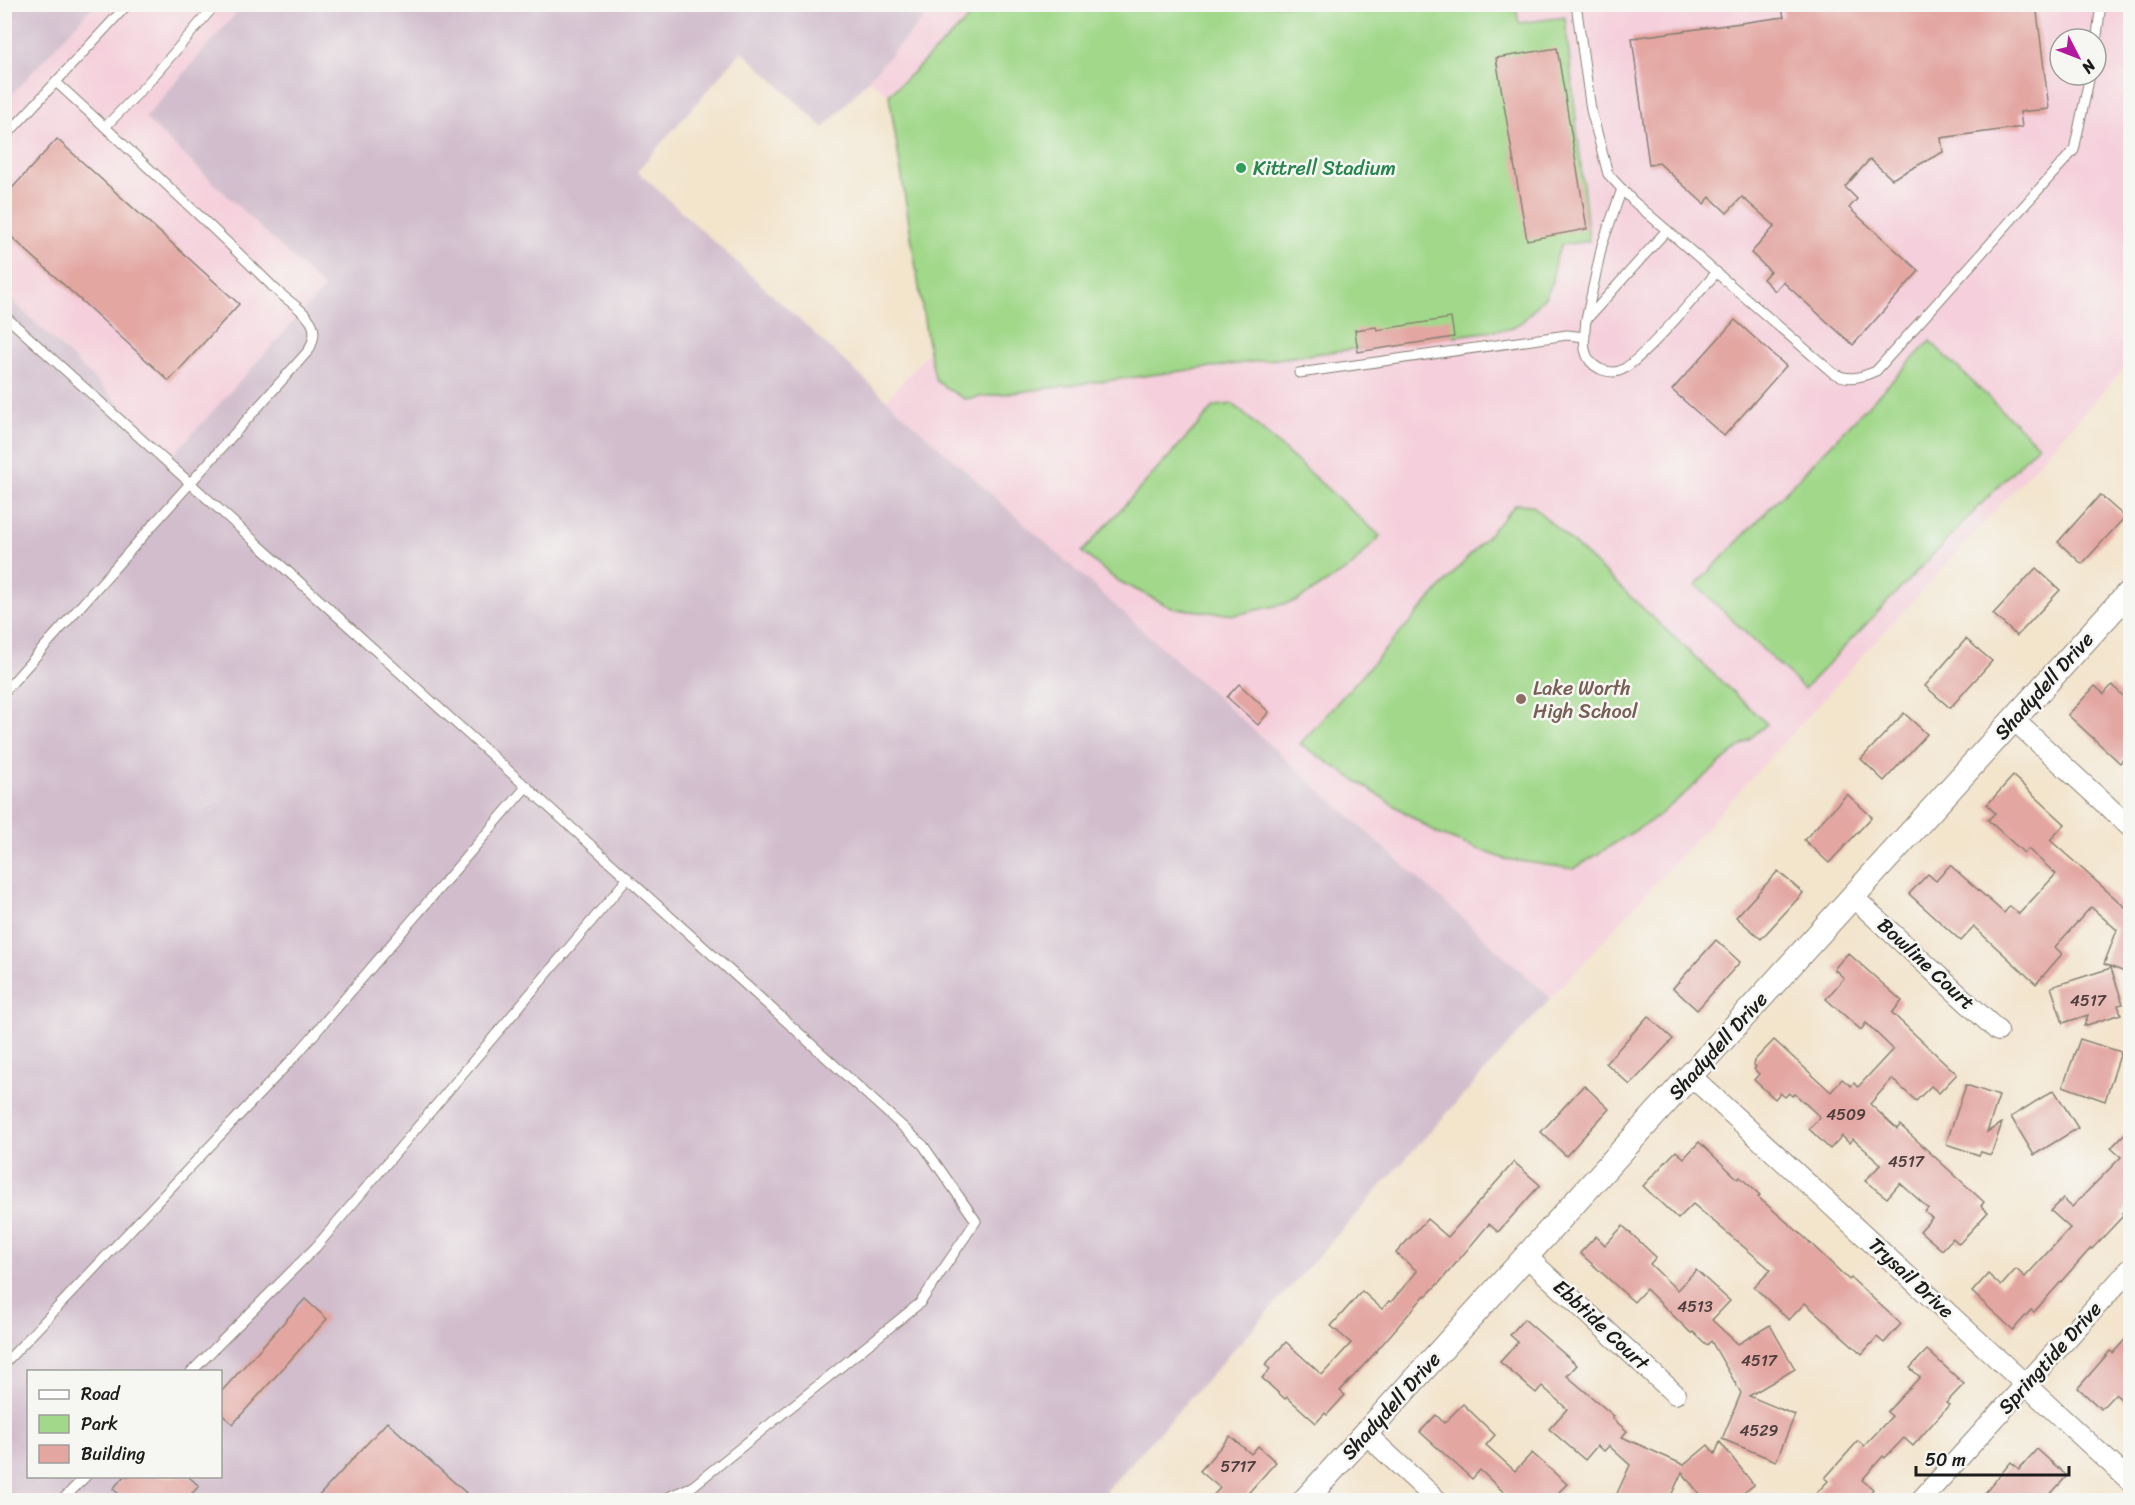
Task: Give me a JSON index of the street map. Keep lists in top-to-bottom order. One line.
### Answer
{"streets":{"street":["Shadydell Drive","Bowline Court","Trysail Drive","Ebbtide Court","Springtide Drive"]},"crossings":[["Shadydell Drive","Bowline Court"],["Shadydell Drive","Trysail Drive"],["Shadydell Drive","Ebbtide Court"],["Trysail Drive","Springtide Drive"]],"places":["Kittrell Stadium","Lake Worth High School"],"house_numbers":["4517","4509","4517","4513","4517","4529","5717"],"legend":["Road","Park","Building"],"scale_bar":"50 m","north":"bottom right"}
